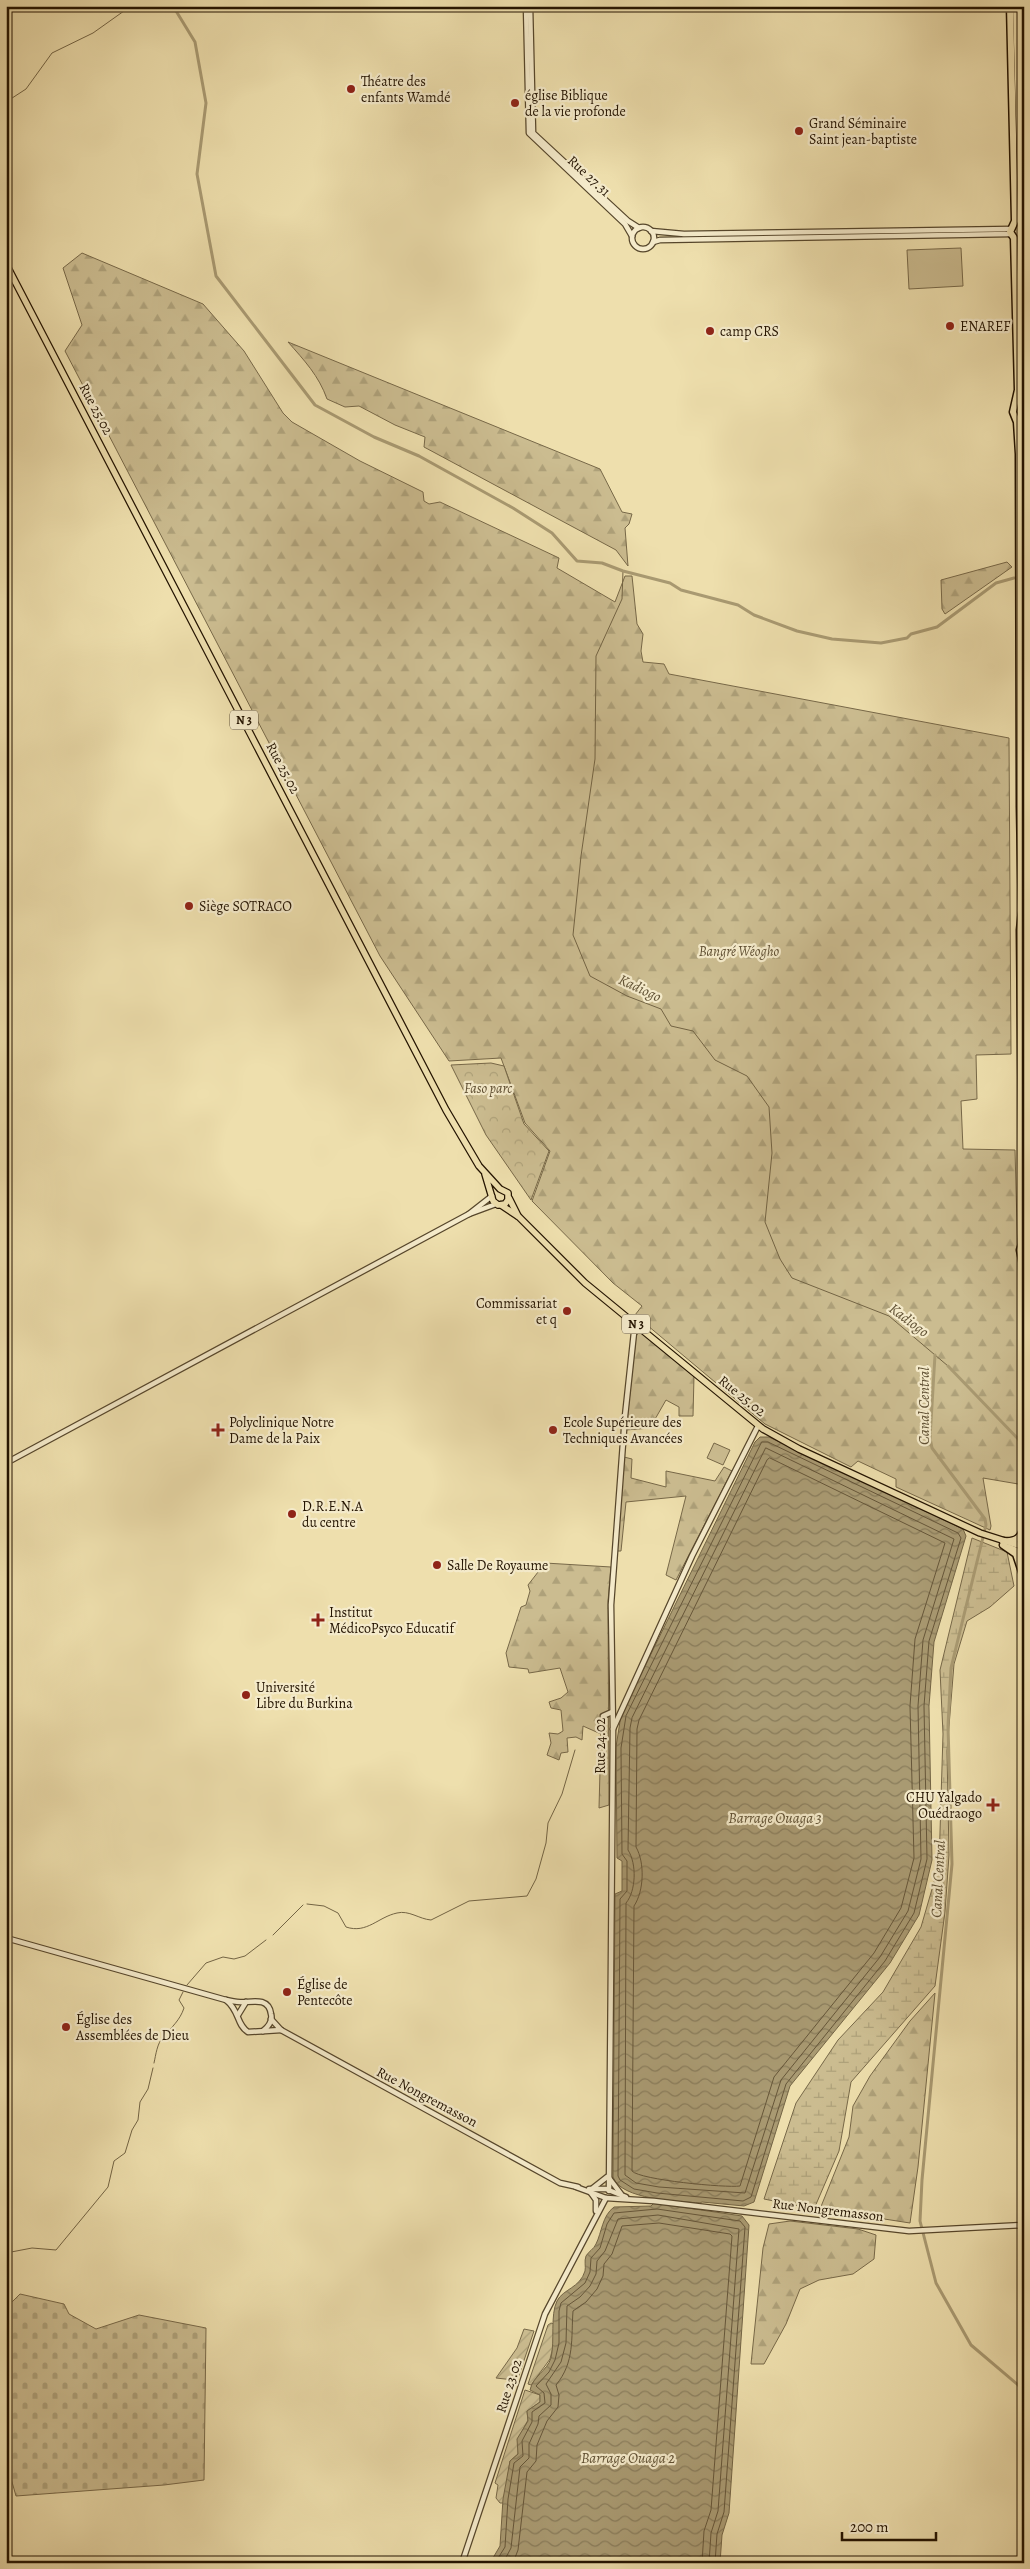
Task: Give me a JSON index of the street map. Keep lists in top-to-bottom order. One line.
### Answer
{"streets":{"main road":["Rue 25.02","N 3"],"street":["Rue 27.31","Rue 24.02","Rue Nongremasson","Rue 23.02"]},"crossings":[["Rue 25.02","N 3"],["Rue 25.02","Rue 24.02"],["Rue 24.02","Rue Nongremasson"],["Rue 24.02","Rue 23.02"],["Rue Nongremasson","Rue 23.02"]],"water":["Kadiogo","Canal Central","Barrage Ouaga 3","Barrage Ouaga 2"],"parks":["Bangré Wéogho","Faso parc"],"places":{"other":["Théatre des enfants Wamdé","église Biblique de la vie profonde","Grand Séminaire Saint jean-baptiste","ENAREF","camp CRS","Siège SOTRACO","Commissariat et q","Ecole Supérieure des Techniques Avancées","D.R.E.N.A du centre","Salle De Royaume","Université Libre du Burkina","Église de Pentecôte","Église des Assemblées de Dieu"],"health":["Polyclinique Notre Dame de la Paix","Institut MédicoPsyco Educatif","CHU Yalgado Ouédraogo"]},"scale_bar":"200 m"}
